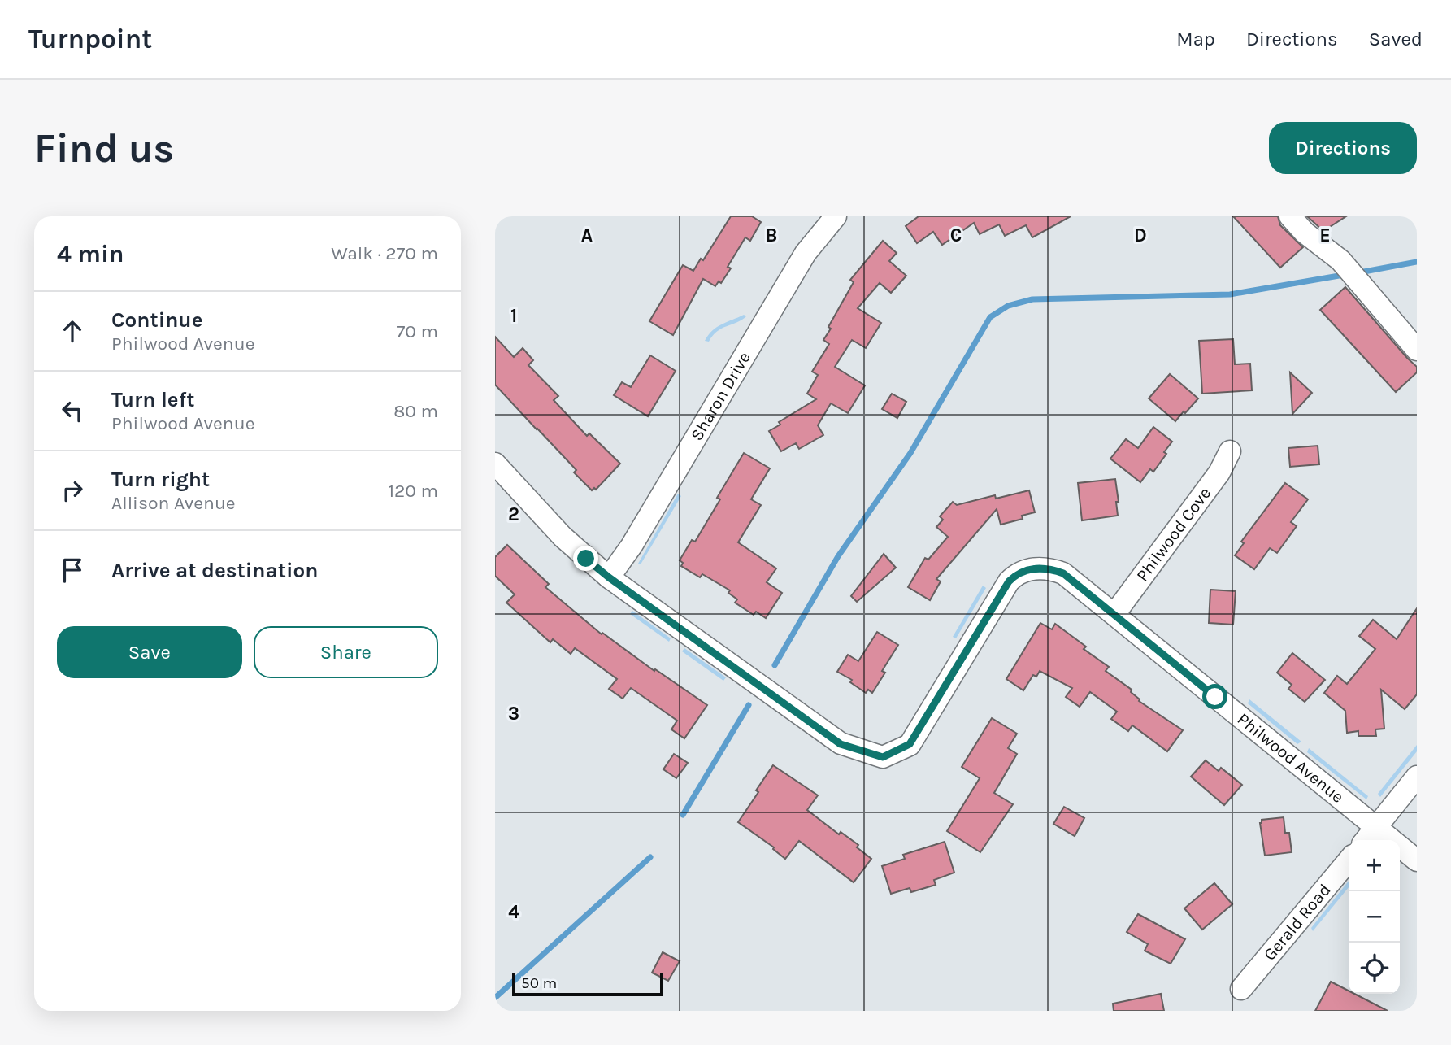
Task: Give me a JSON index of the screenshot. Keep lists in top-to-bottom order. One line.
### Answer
{"streets":{"street":["Sharon Drive","Philwood Cove","Philwood Avenue","Gerald Road"]},"crossings":[["Sharon Drive","Philwood Avenue"],["Philwood Cove","Philwood Avenue"]],"scale_bar":"50 m","page":{"header":"Turnpoint","nav":["Map","Directions","Saved"],"buttons":["Directions",["Save","Share"]],"title":"Find us","heading":["4 min","Walk · 270 m"],"list":[["Continue","Philwood Avenue","70 m"],["Turn left","Philwood Avenue","80 m"],["Turn right","Allison Avenue","120 m"],"Arrive at destination"],"map_buttons":["+","−"],"scale":"50 m"},"grid":{"columns":["A","B","C","D","E"],"rows":["1","2","3","4"]}}
